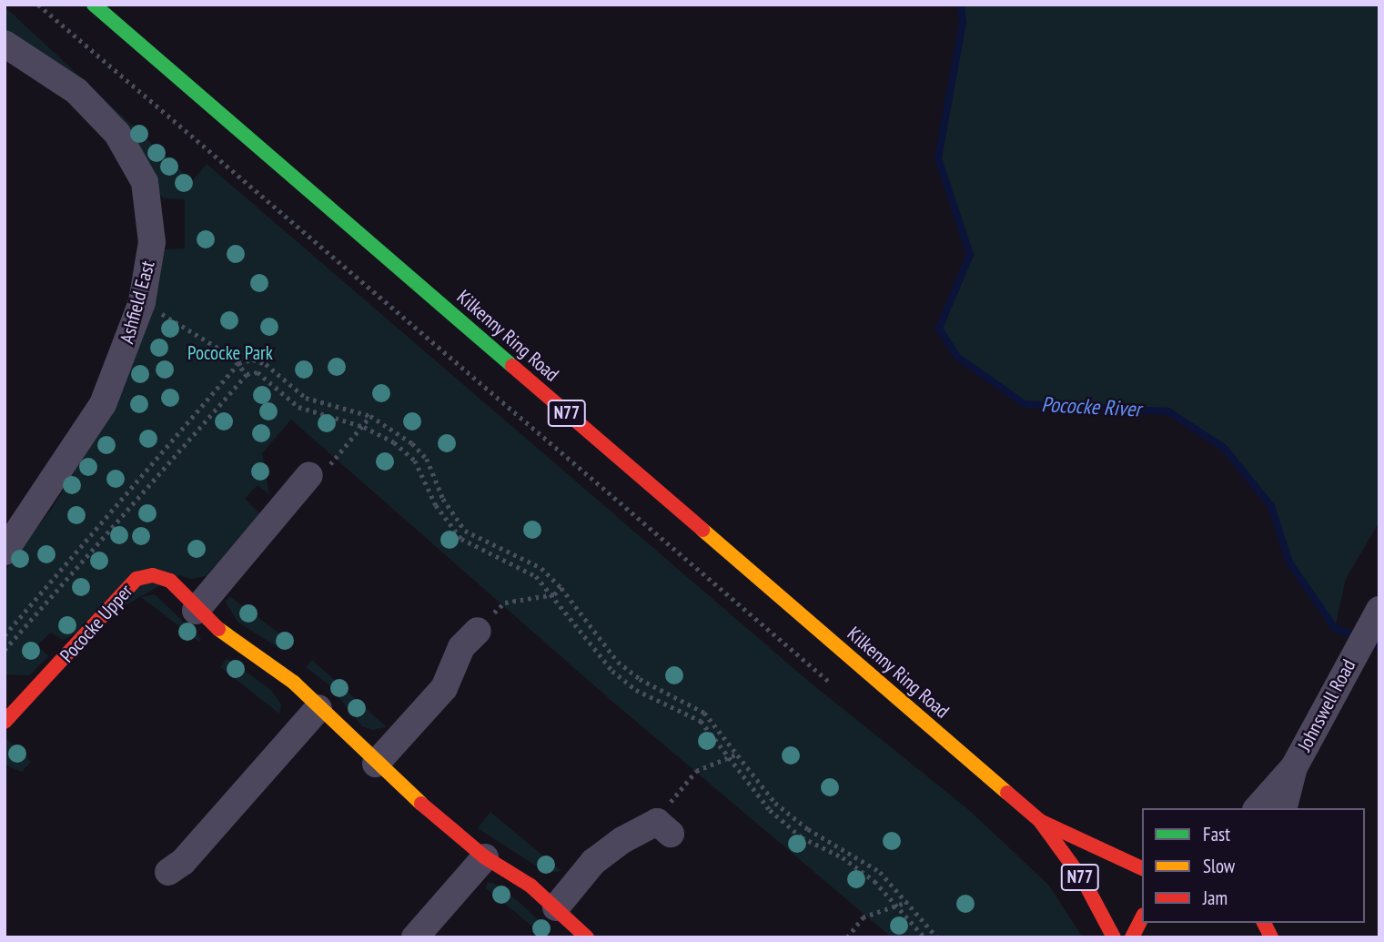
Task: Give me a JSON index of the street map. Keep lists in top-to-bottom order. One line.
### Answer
{"streets":{"main road":["Kilkenny Ring Road","N77","Pococke Upper"],"street":["Ashfield East","Johnswell Road"]},"water":["Pococke River"],"parks":["Pococke Park"],"legend":["Fast","Slow","Jam"]}
